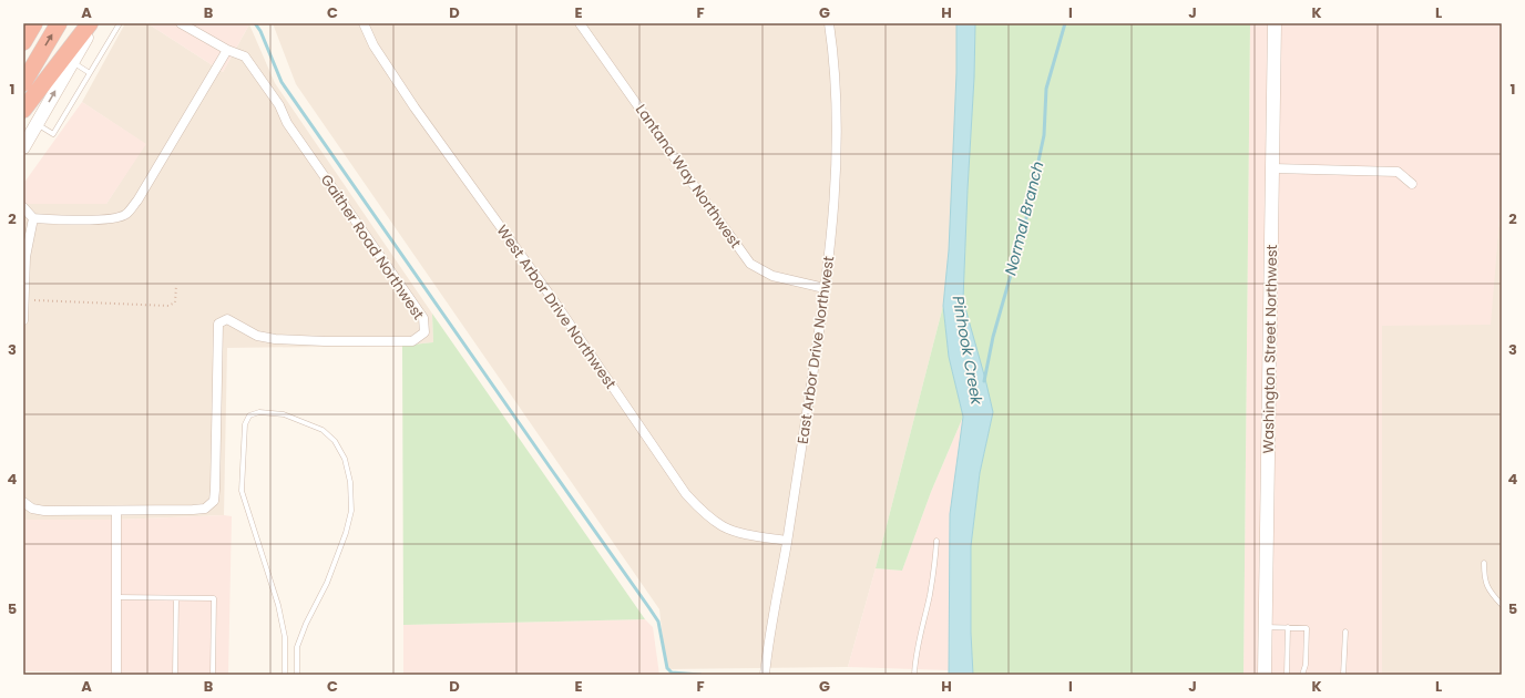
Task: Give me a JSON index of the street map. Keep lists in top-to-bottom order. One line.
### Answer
{"streets":{"main road":["Washington Street Northwest"],"street":["Lantana Way Northwest","Gaither Road Northwest","West Arbor Drive Northwest","East Arbor Drive Northwest"]},"crossings":[["Lantana Way Northwest","East Arbor Drive Northwest"],["West Arbor Drive Northwest","East Arbor Drive Northwest"]],"water":["Normal Branch","Pinhook Creek"],"grid":{"columns":["A","B","C","D","E","F","G","H","I","J","K","L"],"rows":["1","2","3","4","5"]}}
